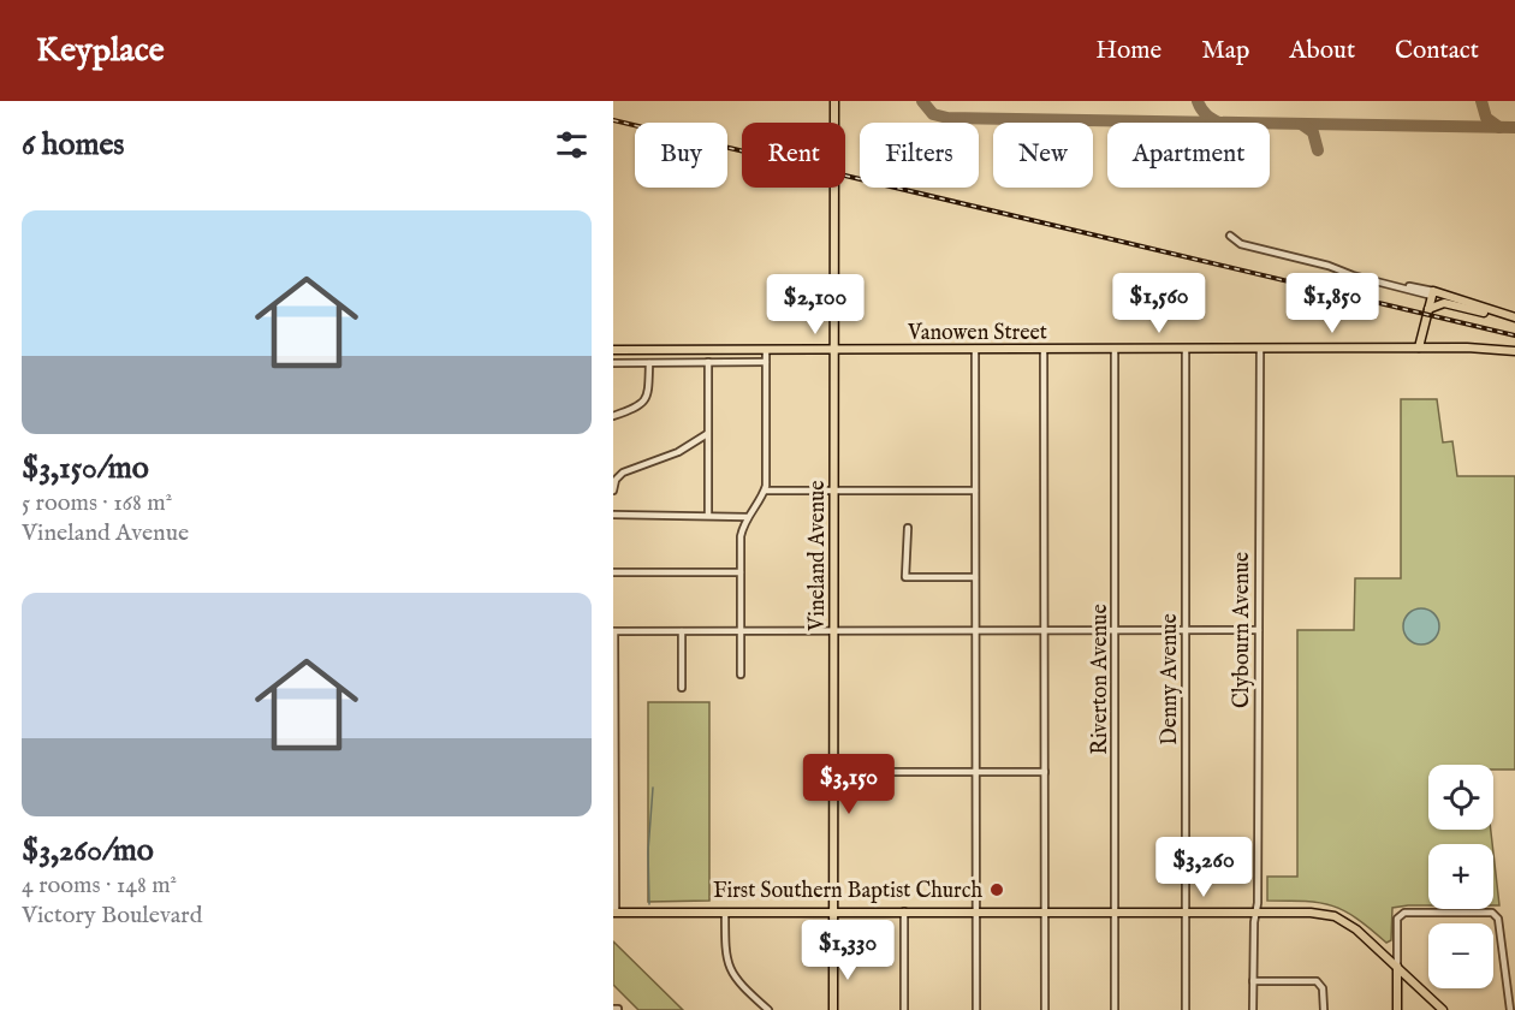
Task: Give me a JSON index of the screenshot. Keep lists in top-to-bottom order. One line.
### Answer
{"streets":{"main road":["Vanowen Street","Vineland Avenue"],"street":["Clybourn Avenue","Riverton Avenue","Denny Avenue"]},"crossings":[["Vanowen Street","Vineland Avenue"],["Vanowen Street","Clybourn Avenue"],["Vanowen Street","Riverton Avenue"],["Vanowen Street","Denny Avenue"]],"places":["First Southern Baptist Church"],"page":{"header":"Keyplace","nav":["Home","Map","About","Contact"],"heading":"6 homes","chip":["Buy","Rent","Filters","New","Apartment"],"list":[{"name":"$3,150/mo","note":"5 rooms · 168 m² · Vineland Avenue"},{"name":"$3,260/mo","note":"4 rooms · 148 m² · Victory Boulevard"}],"price":["$1,560","$1,850","$2,100","$3,150","$3,260","$1,330"],"map_buttons":["+","−"]}}
